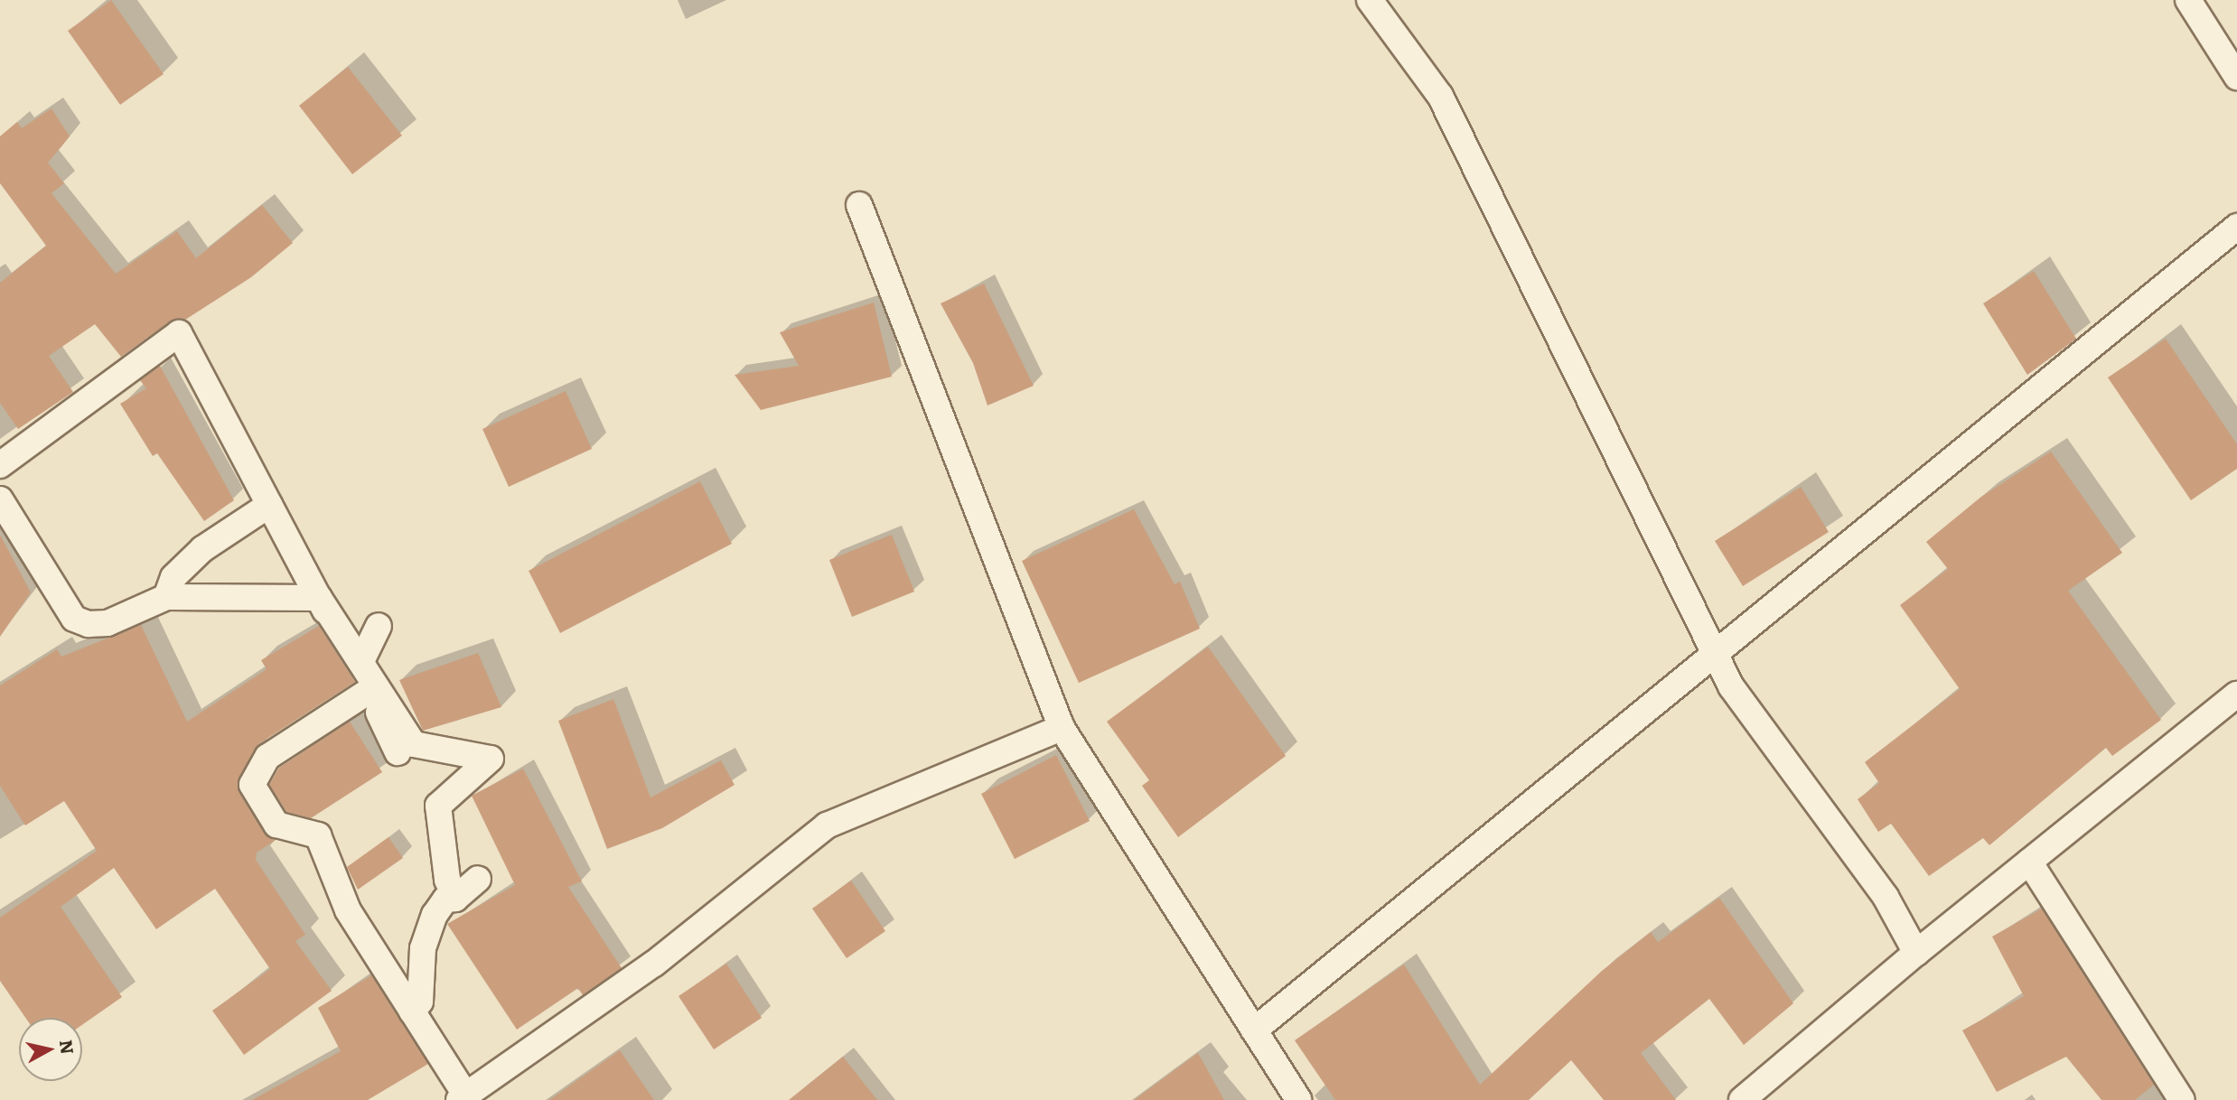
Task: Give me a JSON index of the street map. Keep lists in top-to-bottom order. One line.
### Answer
{"north":"right"}
